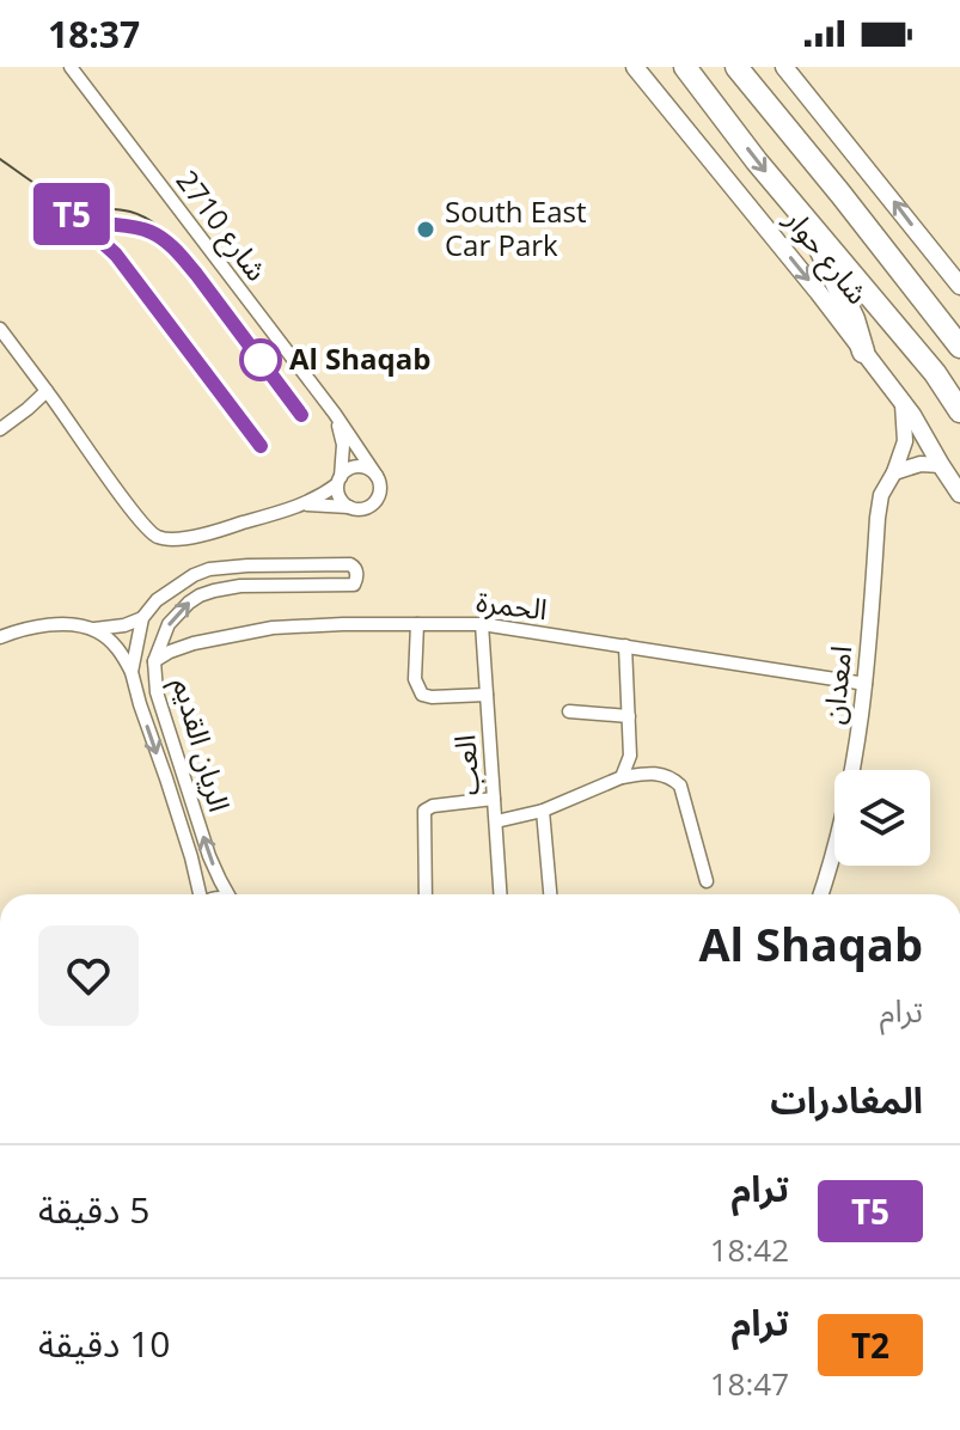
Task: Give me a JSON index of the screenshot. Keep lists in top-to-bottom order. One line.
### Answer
{"streets":{"highway":["شارع حوار"],"street":["شارع 2710","الحمرة","امعدان","الريان القديم","العب"]},"crossings":[["شارع حوار","امعدان"],["الحمرة","امعدان"],["الحمرة","الريان القديم"],["الحمرة","العب"]],"places":["South East Car Park","Al Shaqab"],"lines":["tram line T5"],"page":{"status":"18:37","on_map":"T5","heading":[["Al Shaqab","ترام"],"المغادرات"],"list":[{"mark":"T5","name":"ترام","note":"18:42","value":"5 دقيقة"},{"mark":"T2","name":"ترام","note":"18:47","value":"10 دقيقة"}]}}
